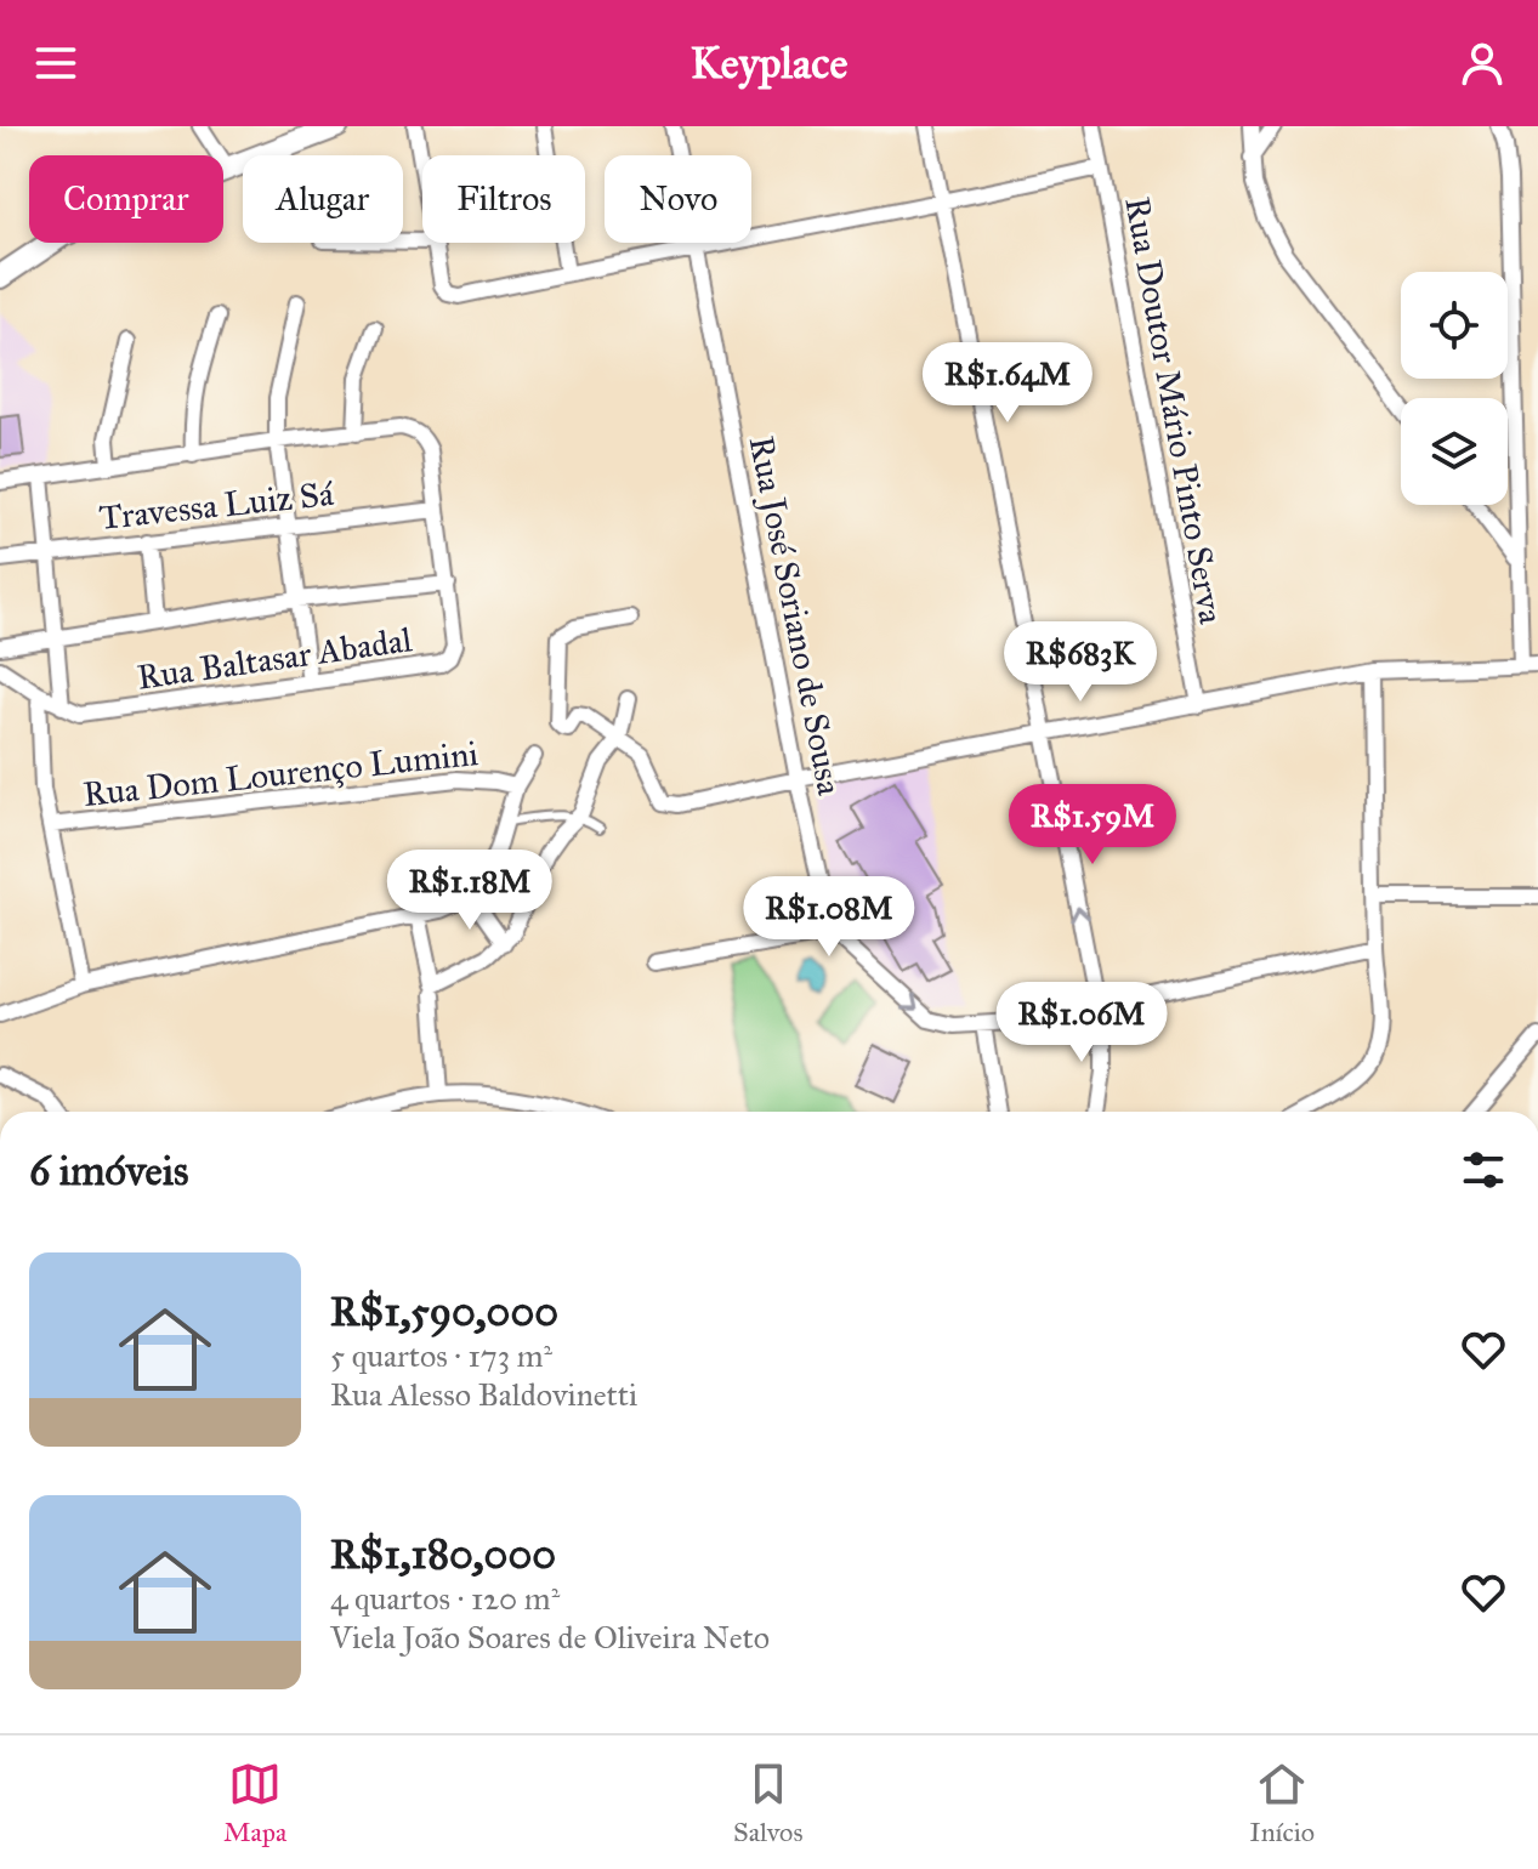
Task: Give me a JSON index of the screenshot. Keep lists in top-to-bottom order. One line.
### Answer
{"streets":{"street":["Rua Doutor Mário Pinto Serva","Travessa Luiz Sá","Rua José Soriano de Sousa","Rua Baltasar Abadal","Rua Dom Lourenço Lumini"]},"crossings":[["Travessa Luiz Sá","Rua Baltasar Abadal"]],"page":{"header":"Keyplace","chip":["Comprar","Alugar","Filtros","Novo"],"price":["R$1.64M","R$683K","R$1.59M","R$1.18M","R$1.08M","R$1.06M"],"heading":"6 imóveis","list":[{"name":"R$1,590,000","note":"5 quartos · 173 m² · Rua Alesso Baldovinetti"},{"name":"R$1,180,000","note":"4 quartos · 120 m² · Viela João Soares de Oliveira Neto"}],"tabs":["Mapa","Salvos","Início"]}}
